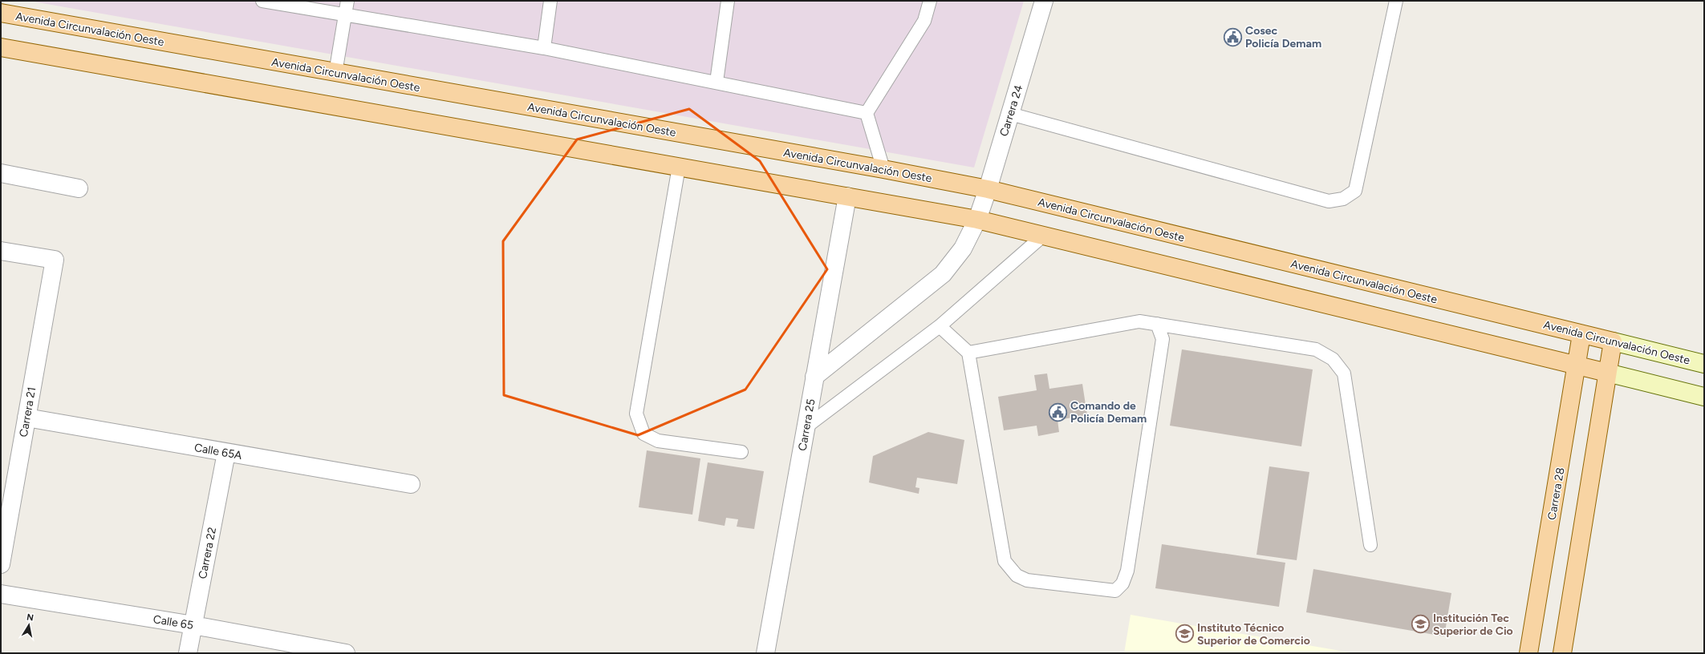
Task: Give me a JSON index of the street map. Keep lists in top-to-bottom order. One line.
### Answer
{"streets":{"main road":["Avenida Circunvalación Oeste","Carrera 28"],"street":["Carrera 24","Carrera 21","Carrera 25","Calle 65A","Carrera 22","Calle 65"]},"crossings":[["Avenida Circunvalación Oeste","Carrera 24"],["Avenida Circunvalación Oeste","Carrera 28"],["Carrera 24","Carrera 25"],["Carrera 21","Calle 65A"],["Calle 65A","Carrera 22"],["Carrera 22","Calle 65"]],"places":{"public building":["Cosec Policía Demam","Comando de Policía Demam"],"school or university":["Institución Tec Superior de Cio","Instituto Técnico Superior de Comercio"]},"north":"top"}
